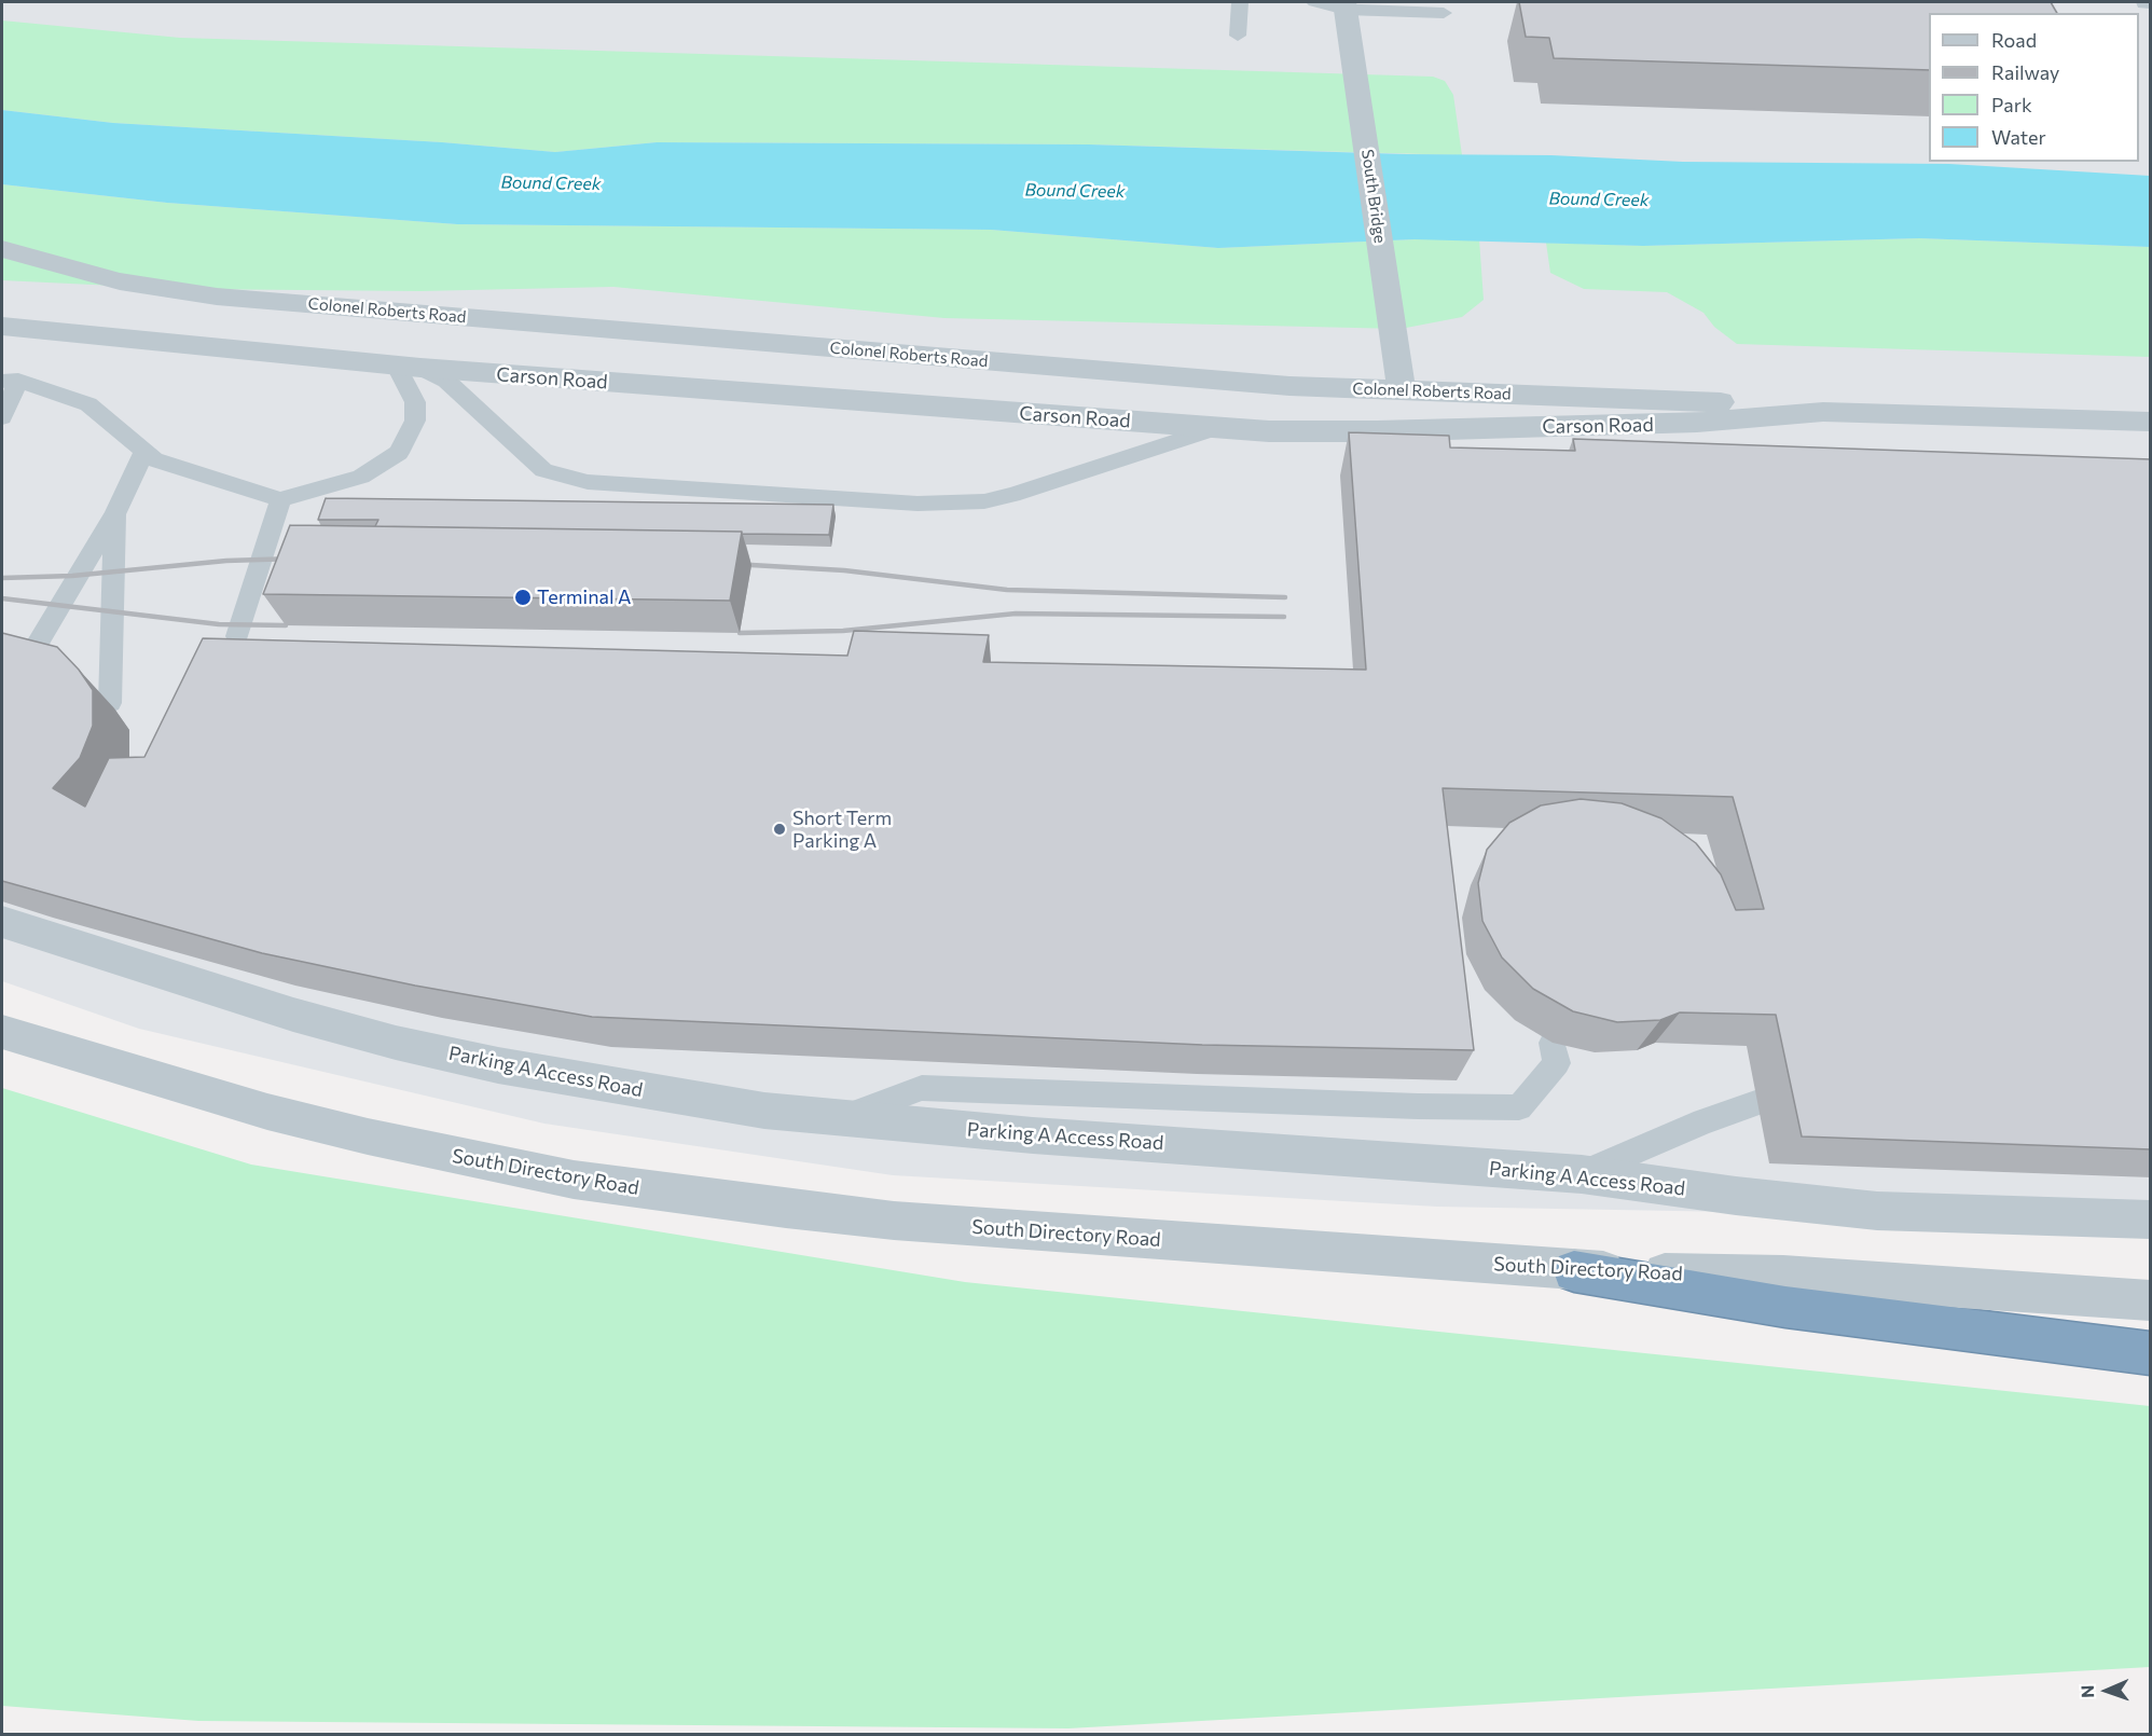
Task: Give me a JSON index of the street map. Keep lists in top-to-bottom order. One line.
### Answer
{"streets":{"street":["South Bridge","Colonel Roberts Road","Carson Road","Parking A Access Road","South Directory Road"]},"crossings":[["South Bridge","Colonel Roberts Road"],["Colonel Roberts Road","Carson Road"]],"water":["Bound Creek"],"places":["Terminal A","Short Term Parking A"],"legend":["Road","Railway","Park","Water"],"north":"left"}
